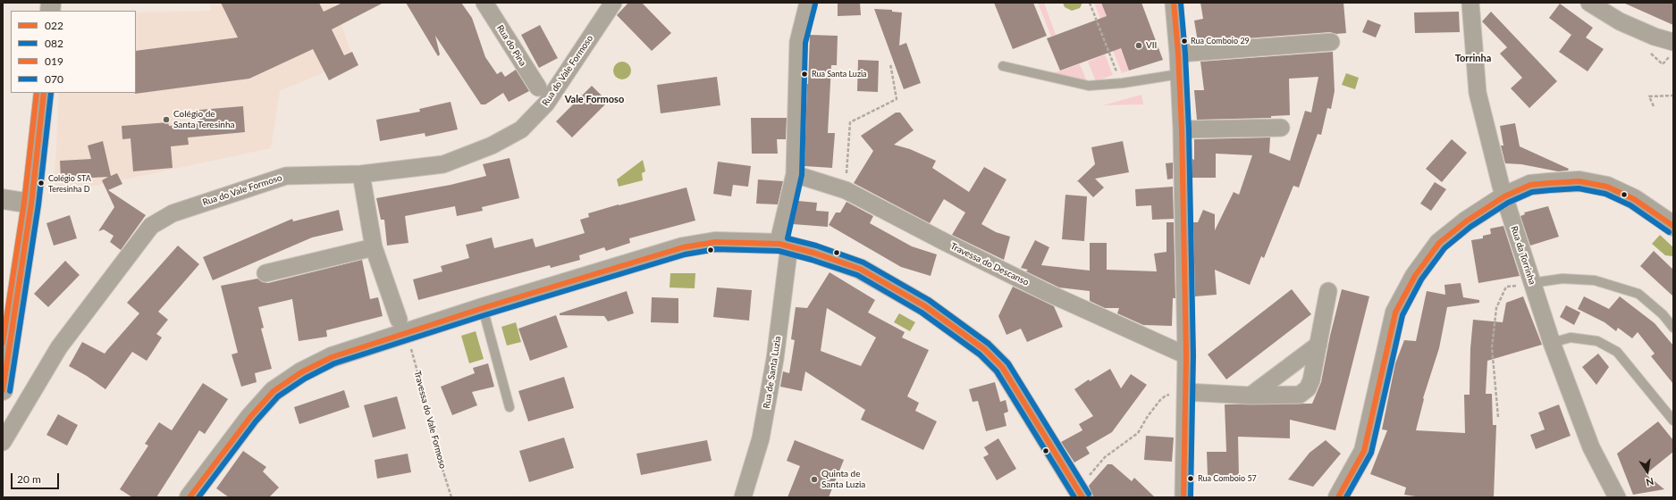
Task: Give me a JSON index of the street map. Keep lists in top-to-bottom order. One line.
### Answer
{"streets":{"street":["Rua do Pina","Rua do Vale Formoso","Rua da Torrinha","Travessa do Descanso","Rua de Santa Luzia"],"path":["Travessa do Vale Formoso"]},"crossings":[["Travessa do Descanso","Rua de Santa Luzia"]],"districts":["Torrinha","Vale Formoso"],"places":["Rua Comboio 29","VII","Rua Santa Luzia","Colégio de Santa Teresinha","Colégio STA Teresinha D","Rua Comboio 57","Quinta de Santa Luzia"],"lines":["transit line 070","transit line 022","transit line 082","transit line 019"],"legend":["022","082","019","070"],"scale_bar":"20 m","north":"bottom"}
